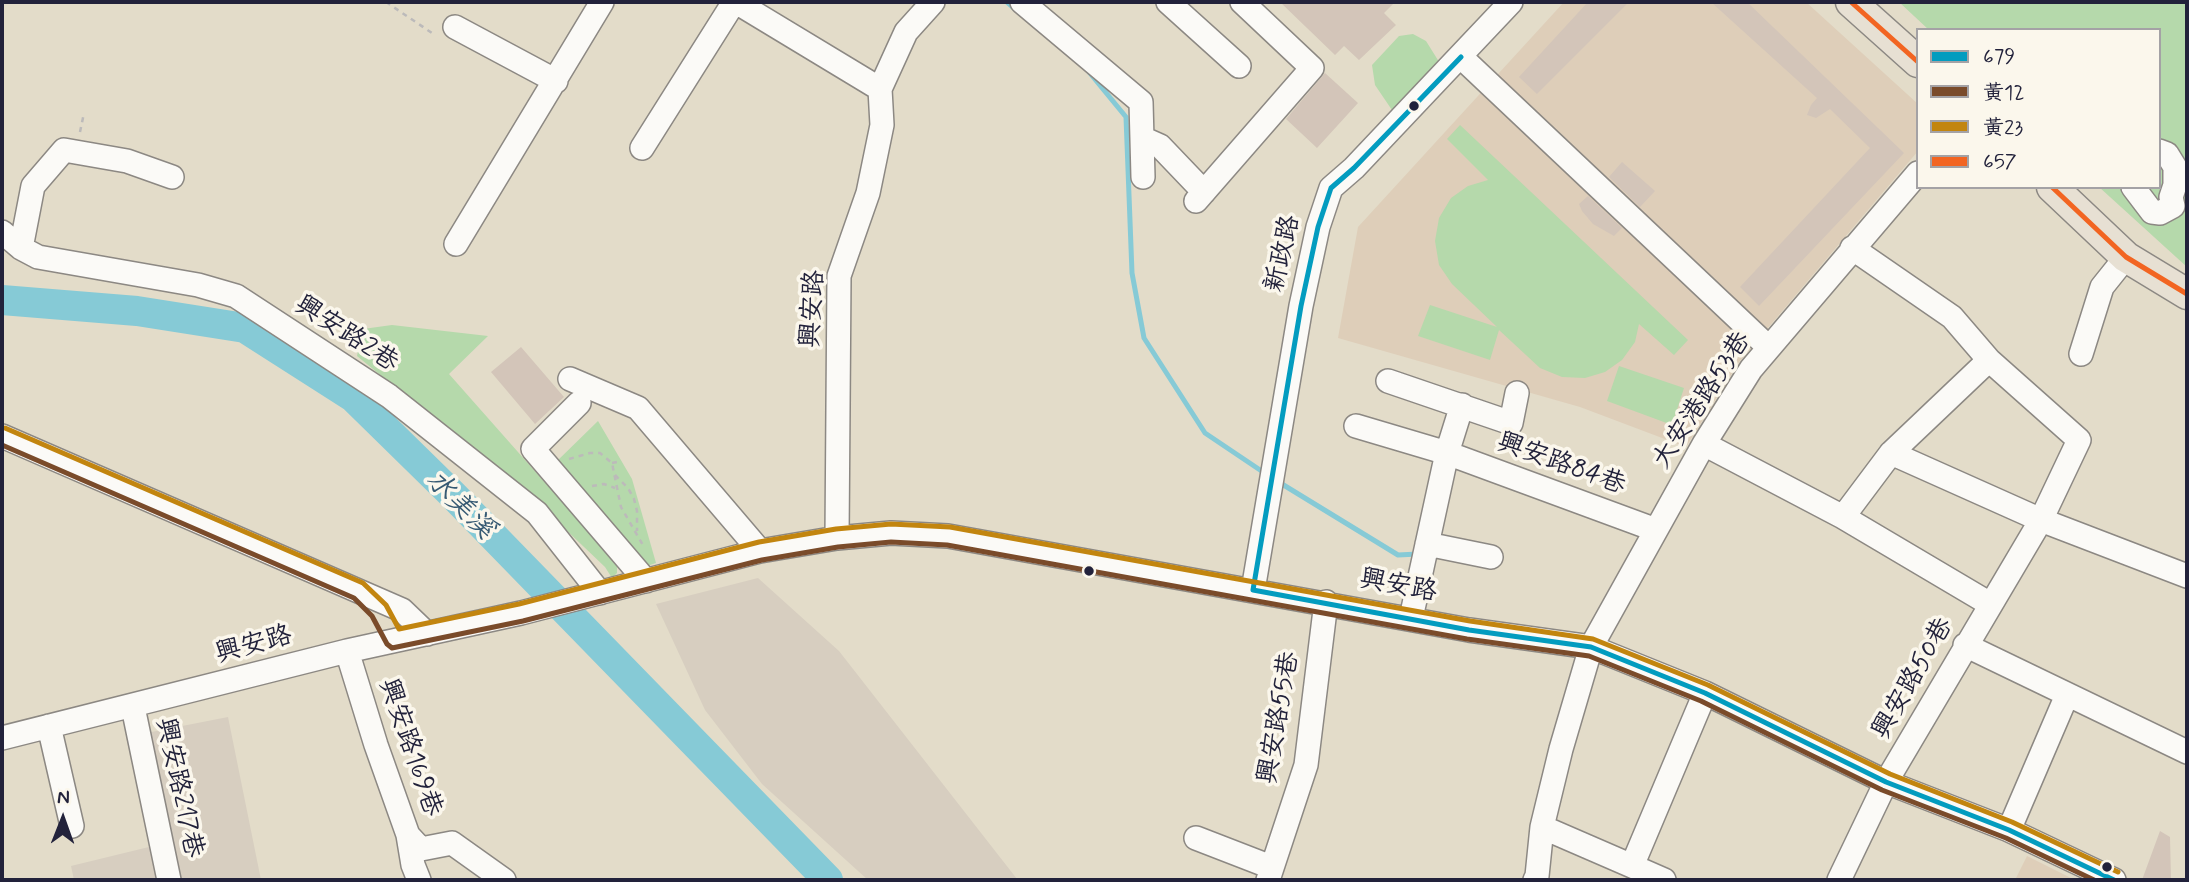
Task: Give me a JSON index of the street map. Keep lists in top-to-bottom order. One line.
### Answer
{"streets":{"street":["新政路","興安路","興安路2巷","大安港路53巷","興安路84巷","興安路50巷","興安路55巷","興安路169巷","興安路217巷"]},"crossings":[["新政路","興安路"],["興安路","興安路2巷"],["興安路","大安港路53巷"],["興安路","興安路50巷"],["興安路","興安路55巷"],["興安路","興安路169巷"],["興安路","興安路217巷"],["大安港路53巷","興安路84巷"],["大安港路53巷","興安路50巷"]],"water":["水美溪"],"lines":["transit line 657","transit line 679","transit line 黃23","transit line 黃12"],"legend":["679","黃12","黃23","657"],"north":"top"}
